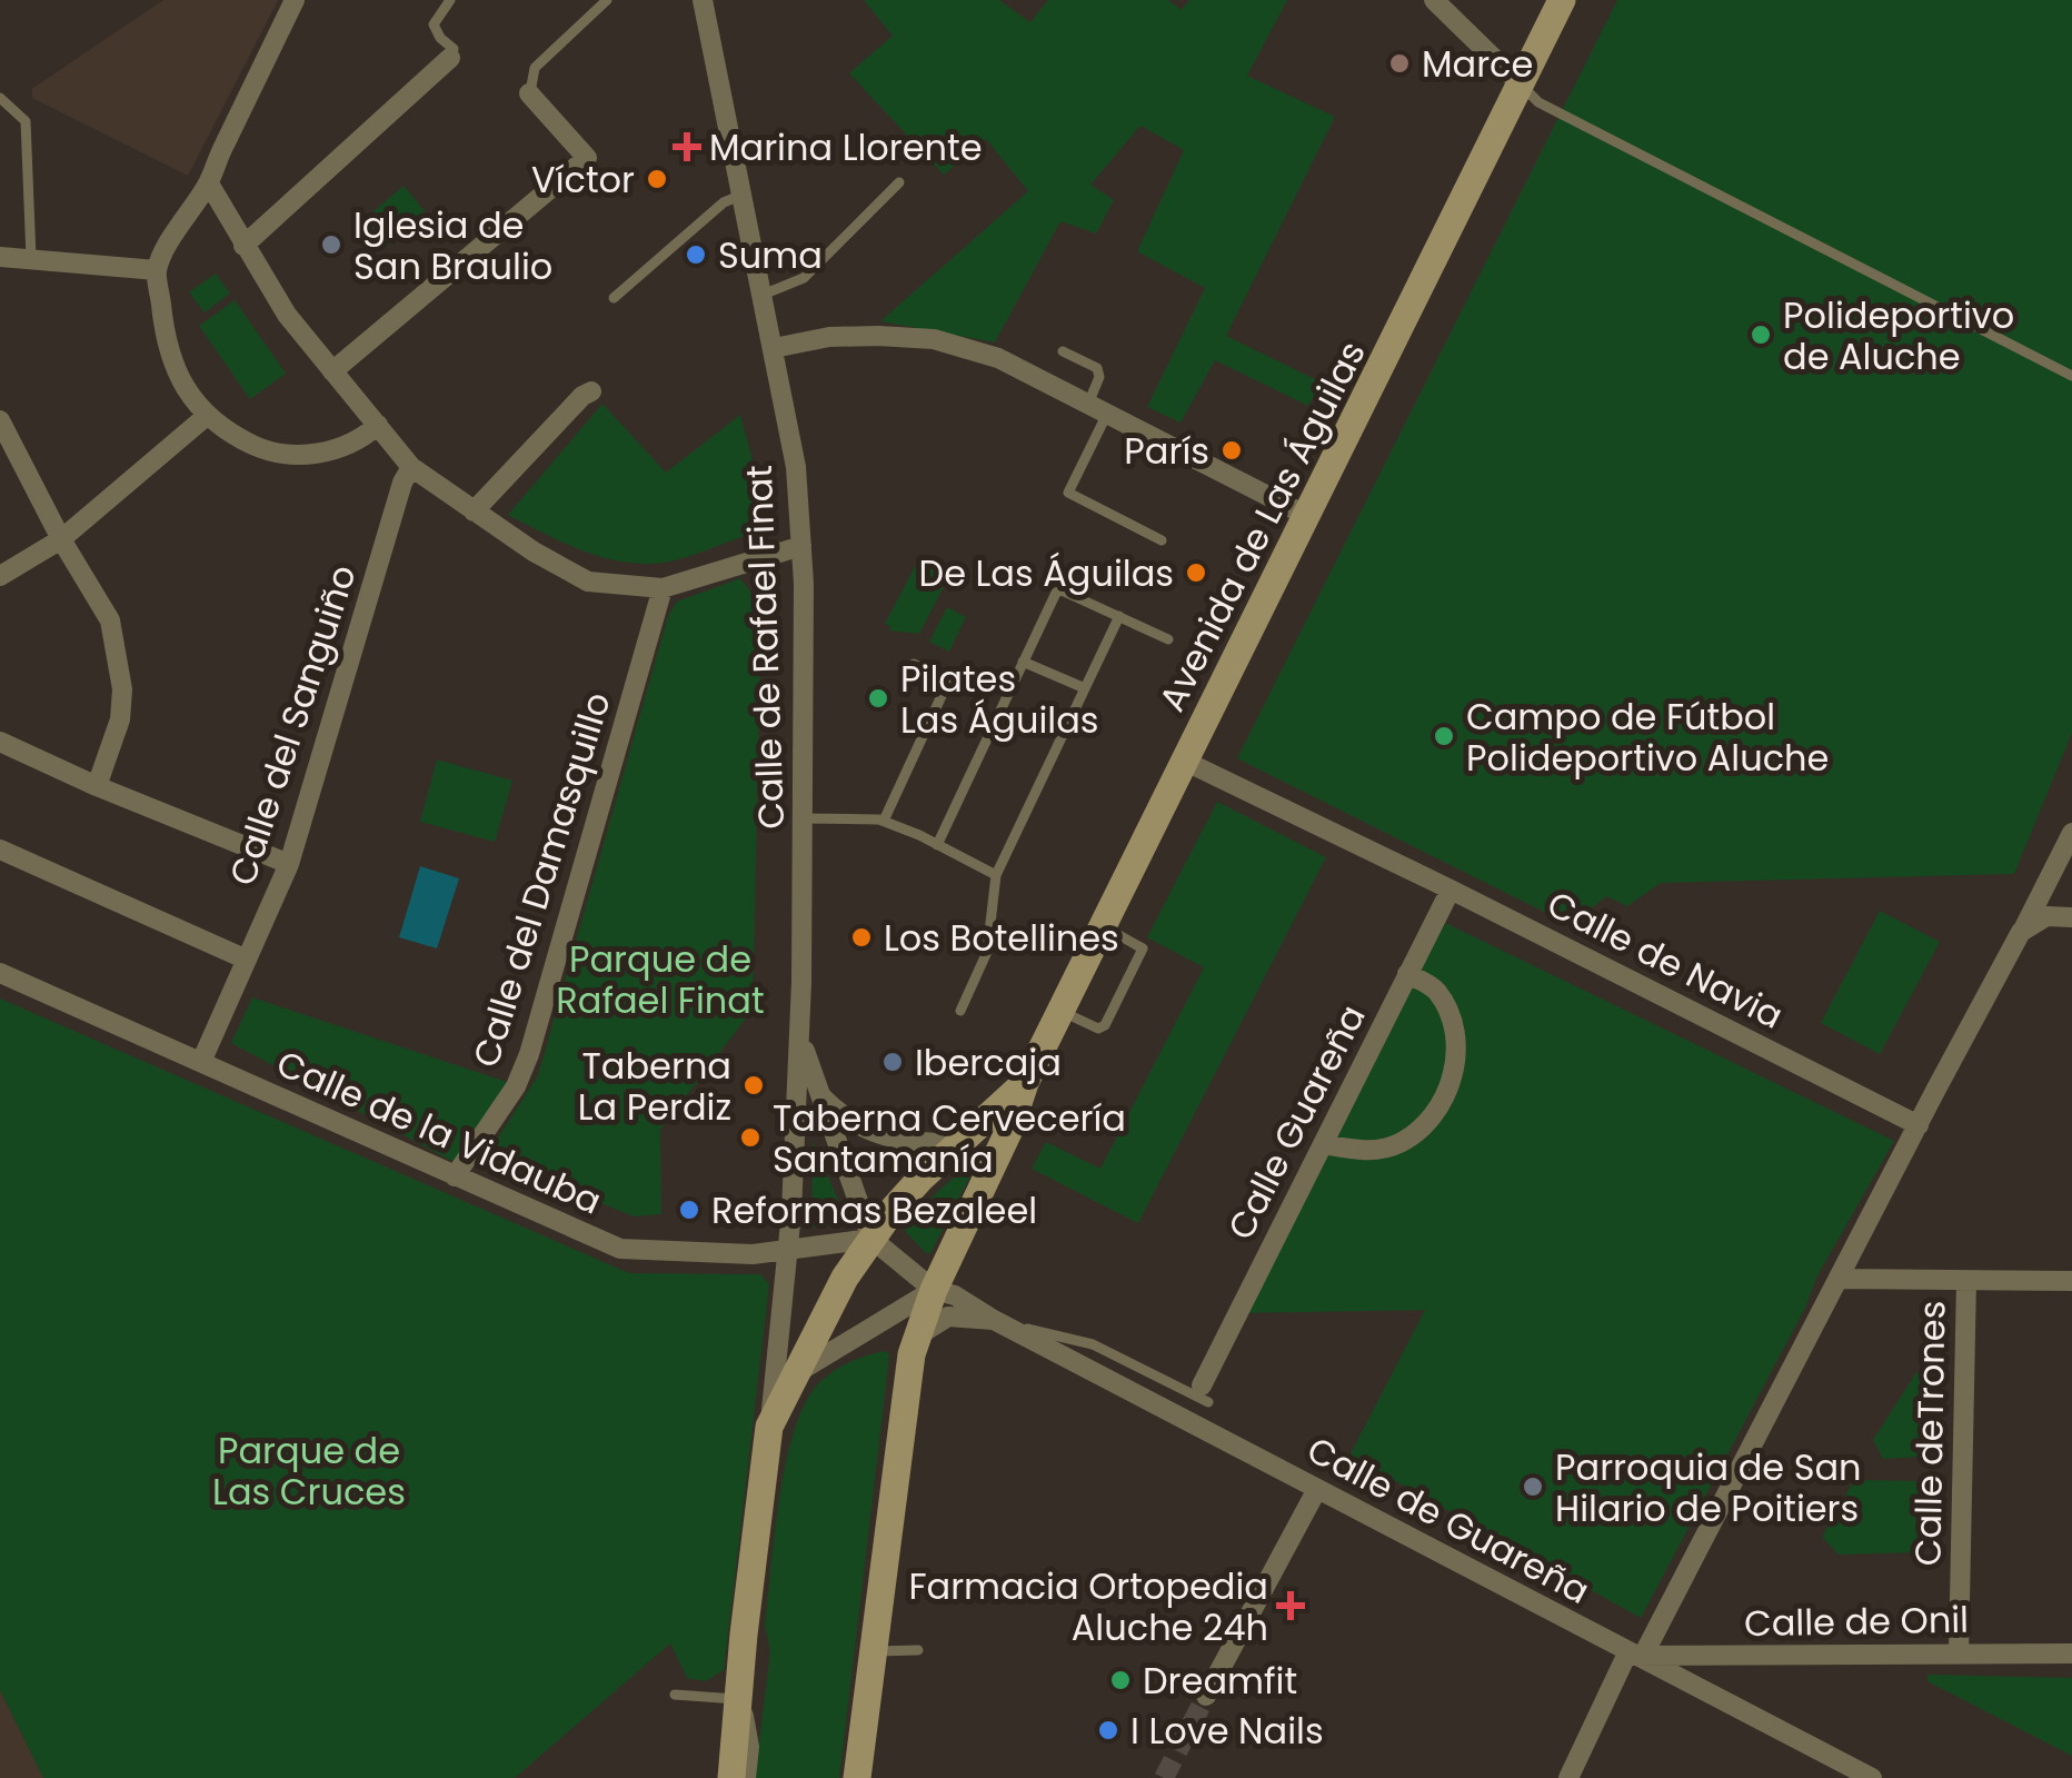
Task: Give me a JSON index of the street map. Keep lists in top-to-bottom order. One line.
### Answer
{"streets":{"street":["Avenida de Las Águilas","Calle de Rafael Finat","Calle del Sanguiño","Calle del Damasquillo","Calle de Navia","Calle Guareña","Calle de la Vidauba","Calle deTrones","Calle de Guareña","Calle de Onil"]},"crossings":[["Avenida de Las Águilas","Calle de Rafael Finat"],["Avenida de Las Águilas","Calle de Navia"],["Avenida de Las Águilas","Calle de la Vidauba"],["Avenida de Las Águilas","Calle de Guareña"],["Calle de Rafael Finat","Calle de la Vidauba"],["Calle del Sanguiño","Calle de la Vidauba"],["Calle del Damasquillo","Calle de la Vidauba"],["Calle de Navia","Calle Guareña"],["Calle deTrones","Calle de Onil"],["Calle de Guareña","Calle de Onil"]],"parks":["Parque de Rafael Finat","Parque de Las Cruces"],"places":{"other":["Marce","Víctor","Iglesia de San Braulio","Suma","Polideportivo de Aluche","París","De Las Águilas","Pilates Las Águilas","Campo de Fútbol Polideportivo Aluche","Los Botellines","Ibercaja","Taberna La Perdiz","Taberna Cervecería Santamanía","Reformas Bezaleel","Parroquia de San Hilario de Poitiers","Dreamfit","I Love Nails"],"health":["Marina Llorente","Farmacia Ortopedia Aluche 24h"]}}
